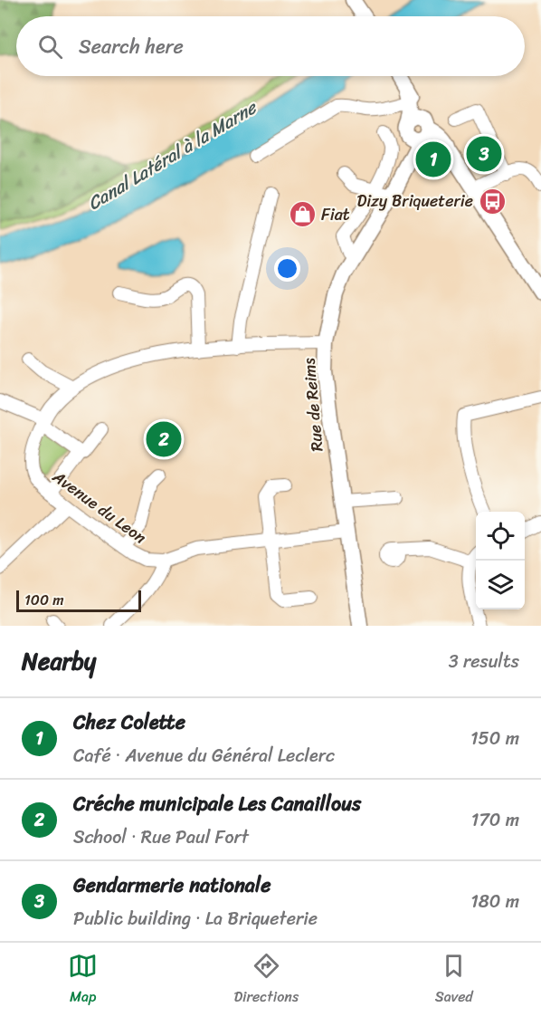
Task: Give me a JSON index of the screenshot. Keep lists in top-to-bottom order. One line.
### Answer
{"streets":{"main road":["Rue de Reims"],"street":["Avenue du Leon"]},"crossings":[["Rue de Reims","Avenue du Leon"]],"water":["Canal Latéral à la Marne"],"places":{"bus stop":["Dizy Briqueterie"],"shop":["Fiat"]},"scale_bar":"100 m","page":{"search":"Search here","pins":["3","1","2"],"scale":"100 m","heading":["Nearby","3 results"],"list":[{"mark":"1","name":"Chez Colette","note":"Café · Avenue du Général Leclerc","value":"150 m"},{"mark":"2","name":"Créche municipale Les Canaillous","note":"School · Rue Paul Fort","value":"170 m"},{"mark":"3","name":"Gendarmerie nationale","note":"Public building · La Briqueterie","value":"180 m"}],"nav":["Map","Directions","Saved"]}}
